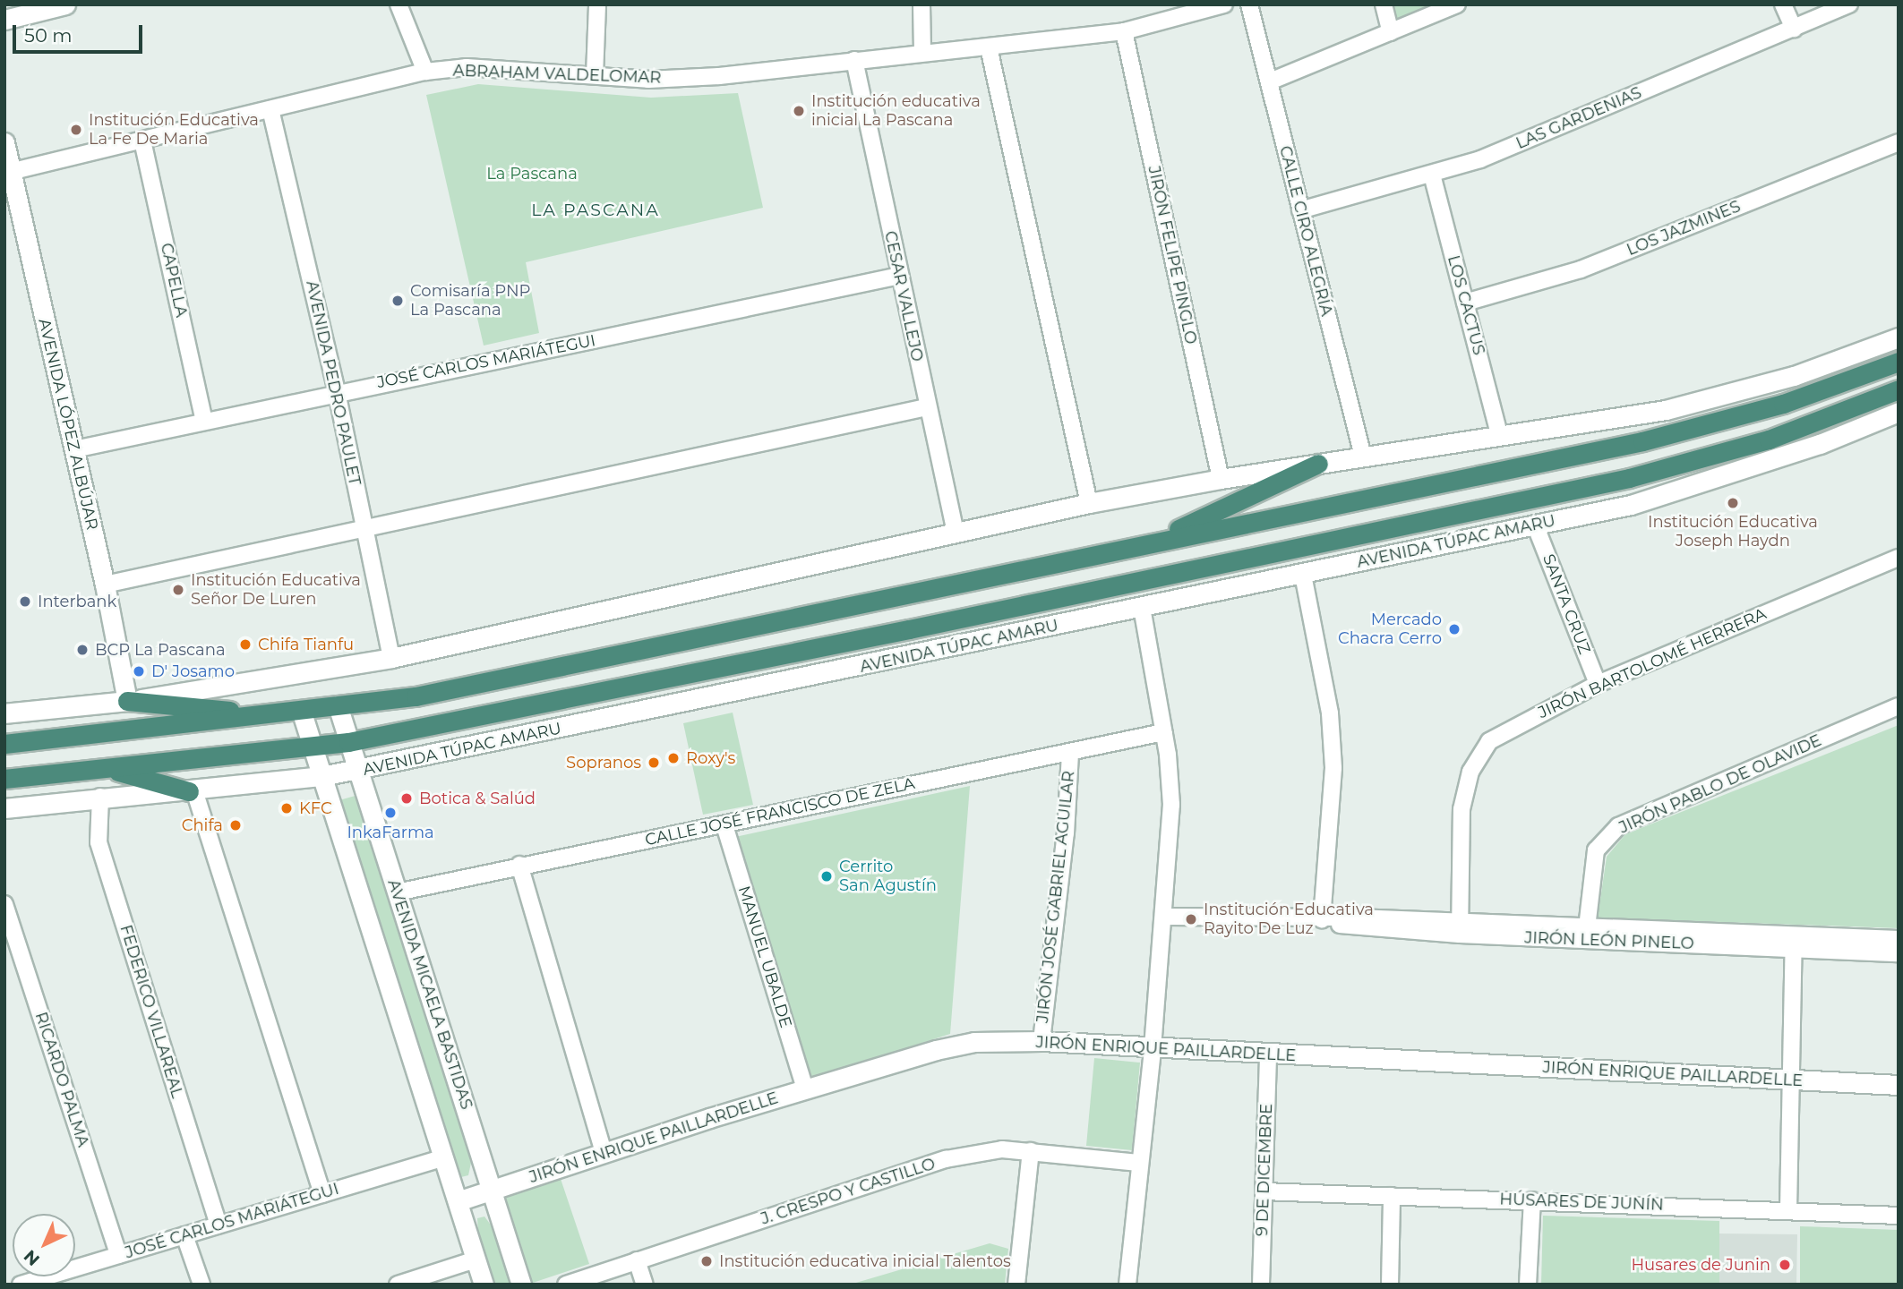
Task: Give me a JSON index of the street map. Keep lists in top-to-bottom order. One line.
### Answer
{"streets":{"highway":["AVENIDA TÚPAC AMARU"],"main road":["AVENIDA LÓPEZ ALBÚJAR","AVENIDA MICAELA BASTIDAS","JIRÓN ENRIQUE PAILLARDELLE"],"street":["ABRAHAM VALDELOMAR","LAS GARDENIAS","LOS JAZMINES","CALLE CIRO ALEGRÍA","JIRÓN FELIPE PINGLO","CAPELLA","CESAR VALLEJO","LOS CACTUS","JOSÉ CARLOS MARIÁTEGUI","AVENIDA PEDRO PAULET","SANTA CRUZ","JIRÓN BARTOLOMÉ HERRERA","JIRÓN PABLO DE OLAVIDE","CALLE JOSÉ FRANCISCO DE ZELA","JIRÓN JOSÉ GABRIEL AGUILAR","JIRÓN LEÓN PINELO","MANUEL UBALDE","FEDERICO VILLAREAL","RICARDO PALMA","9 DE DICEMBRE","J. CRESPO Y CASTILLO","HÚSARES DE JUNÍN"]},"crossings":[["ABRAHAM VALDELOMAR","JIRÓN FELIPE PINGLO"],["ABRAHAM VALDELOMAR","CAPELLA"],["ABRAHAM VALDELOMAR","CESAR VALLEJO"],["ABRAHAM VALDELOMAR","AVENIDA PEDRO PAULET"],["ABRAHAM VALDELOMAR","AVENIDA LÓPEZ ALBÚJAR"],["LAS GARDENIAS","CALLE CIRO ALEGRÍA"],["LAS GARDENIAS","LOS CACTUS"],["LOS JAZMINES","LOS CACTUS"],["CAPELLA","JOSÉ CARLOS MARIÁTEGUI"],["CESAR VALLEJO","JOSÉ CARLOS MARIÁTEGUI"],["JOSÉ CARLOS MARIÁTEGUI","AVENIDA PEDRO PAULET"],["JOSÉ CARLOS MARIÁTEGUI","AVENIDA LÓPEZ ALBÚJAR"],["JOSÉ CARLOS MARIÁTEGUI","FEDERICO VILLAREAL"],["JOSÉ CARLOS MARIÁTEGUI","RICARDO PALMA"],["AVENIDA TÚPAC AMARU","SANTA CRUZ"],["AVENIDA TÚPAC AMARU","AVENIDA MICAELA BASTIDAS"],["AVENIDA TÚPAC AMARU","FEDERICO VILLAREAL"],["SANTA CRUZ","JIRÓN BARTOLOMÉ HERRERA"],["JIRÓN BARTOLOMÉ HERRERA","JIRÓN LEÓN PINELO"],["JIRÓN PABLO DE OLAVIDE","JIRÓN LEÓN PINELO"],["CALLE JOSÉ FRANCISCO DE ZELA","JIRÓN JOSÉ GABRIEL AGUILAR"],["CALLE JOSÉ FRANCISCO DE ZELA","MANUEL UBALDE"],["CALLE JOSÉ FRANCISCO DE ZELA","AVENIDA MICAELA BASTIDAS"],["JIRÓN JOSÉ GABRIEL AGUILAR","JIRÓN ENRIQUE PAILLARDELLE"],["MANUEL UBALDE","JIRÓN ENRIQUE PAILLARDELLE"],["AVENIDA MICAELA BASTIDAS","JIRÓN ENRIQUE PAILLARDELLE"],["JIRÓN ENRIQUE PAILLARDELLE","9 DE DICEMBRE"],["9 DE DICEMBRE","HÚSARES DE JUNÍN"]],"districts":["LA PASCANA"],"parks":["La Pascana"],"places":["Institución educativa inicial La Pascana","Institución Educativa La Fe De Maria","Comisaría PNP La Pascana","Institución Educativa Joseph Haydn","Institución Educativa Señor De Luren","Interbank","Mercado Chacra Cerro","Chifa Tianfu","BCP La Pascana","D' Josamo","Roxy's","Sopranos","Botica & Salúd","KFC","InkaFarma","Chifa","Cerrito San Agustín","Institución Educativa Rayito De Luz","Institución educativa inicial Talentos","Husares de Junin"],"scale_bar":"50 m","north":"bottom left"}
